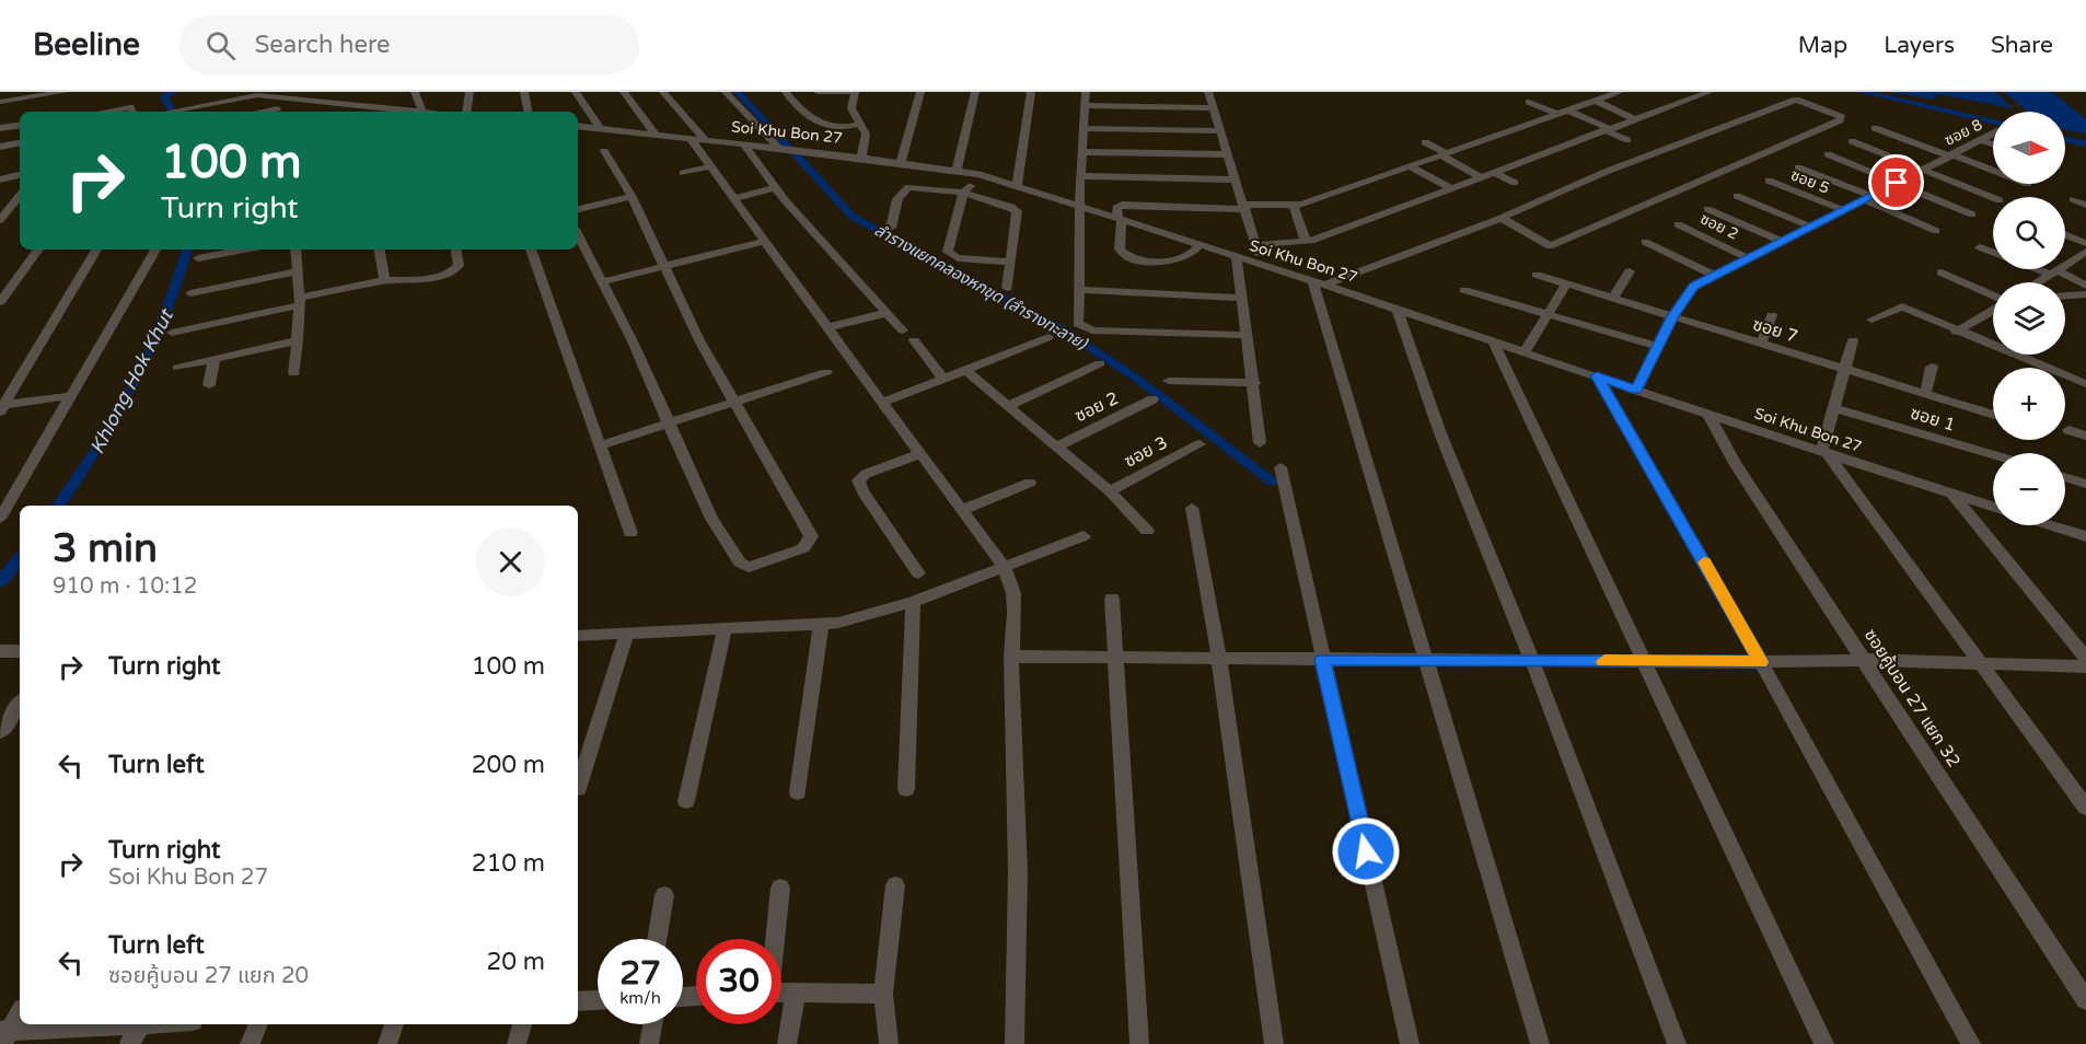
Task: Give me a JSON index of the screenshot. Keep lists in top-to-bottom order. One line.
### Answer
{"streets":{"street":["Soi Khu Bon 27","ซอย 8","ซอย 5","ซอย 2","ซอย 7","ซอย 1","ซอย 3","ซอยคู้บอน 27 แยก 32"]},"crossings":[["Soi Khu Bon 27","ซอย 8"],["Soi Khu Bon 27","ซอยคู้บอน 27 แยก 32"],["ซอย 8","ซอย 5"],["ซอย 8","ซอย 2"],["ซอย 8","ซอย 7"]],"water":["ลำรางแยกคลองหกขุด (ลำรางทะลาย)","Khlong Hok Khut"],"north":"right","page":{"header":"Beeline","search":"Search here","nav":["Map","Layers","Share"],"map_buttons":["+","−"],"turn":["100 m","Turn right"],"heading":["3 min","910 m · 10:12"],"list":[{"name":"Turn right","value":"100 m"},{"name":"Turn left","value":"200 m"},{"name":"Turn right","note":"Soi Khu Bon 27","value":"210 m"},{"name":"Turn left","note":"ซอยคู้บอน 27 แยก 20","value":"20 m"}],"speed":"27 km/h","limit":"30"}}
